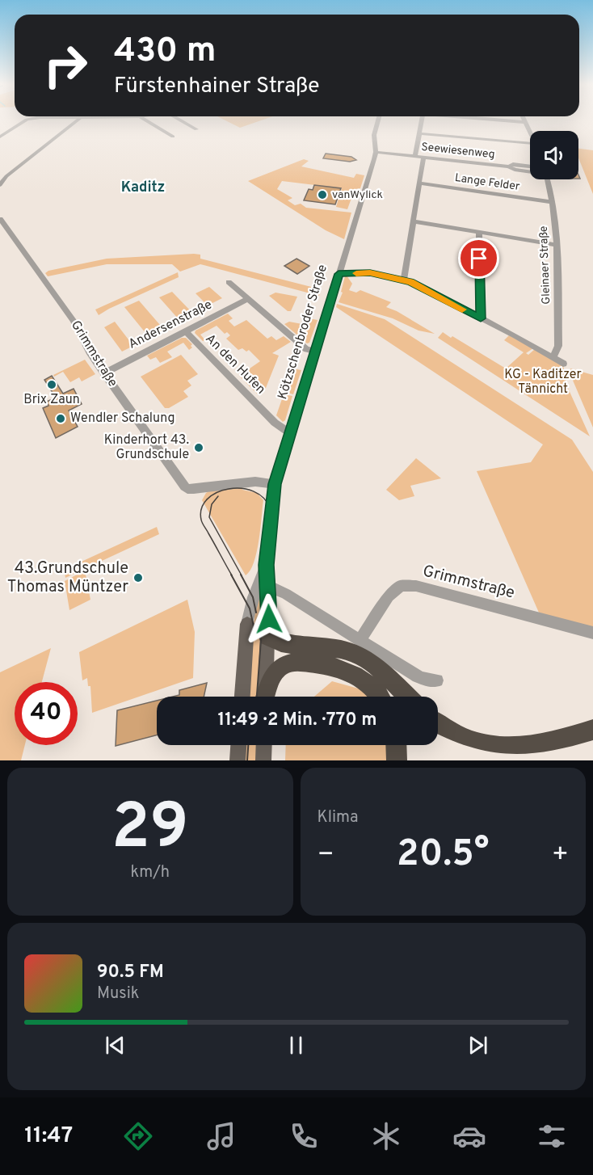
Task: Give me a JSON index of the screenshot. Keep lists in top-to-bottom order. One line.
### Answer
{"streets":{"main road":["Kötzschenbroder Straße"],"street":["Seewiesenweg","Lange Felder","Gleinaer Straße","Andersenstraße","Grimmstraße","An den Hufen"]},"crossings":[["Seewiesenweg","Kötzschenbroder Straße"],["Lange Felder","Gleinaer Straße"],["Andersenstraße","Grimmstraße"],["Andersenstraße","An den Hufen"],["Kötzschenbroder Straße","Grimmstraße"],["Kötzschenbroder Straße","An den Hufen"]],"districts":["Kaditz"],"parks":["KG - Kaditzer Tännicht"],"places":["vanWylick","Brix Zaun","Wendler Schalung","Kinderhort 43. Grundschule","43.Grundschule Thomas Müntzer"],"page":{"turn":["430 m","Fürstenhainer Straße"],"limit":"40","trip":"11:49 · 2 Min. · 770 m","tile":[["29","km/h"],"Klima"],"heat":["−","20.5°","+"],"song":["90.5 FM","Musik"],"tabs":"11:47"}}
